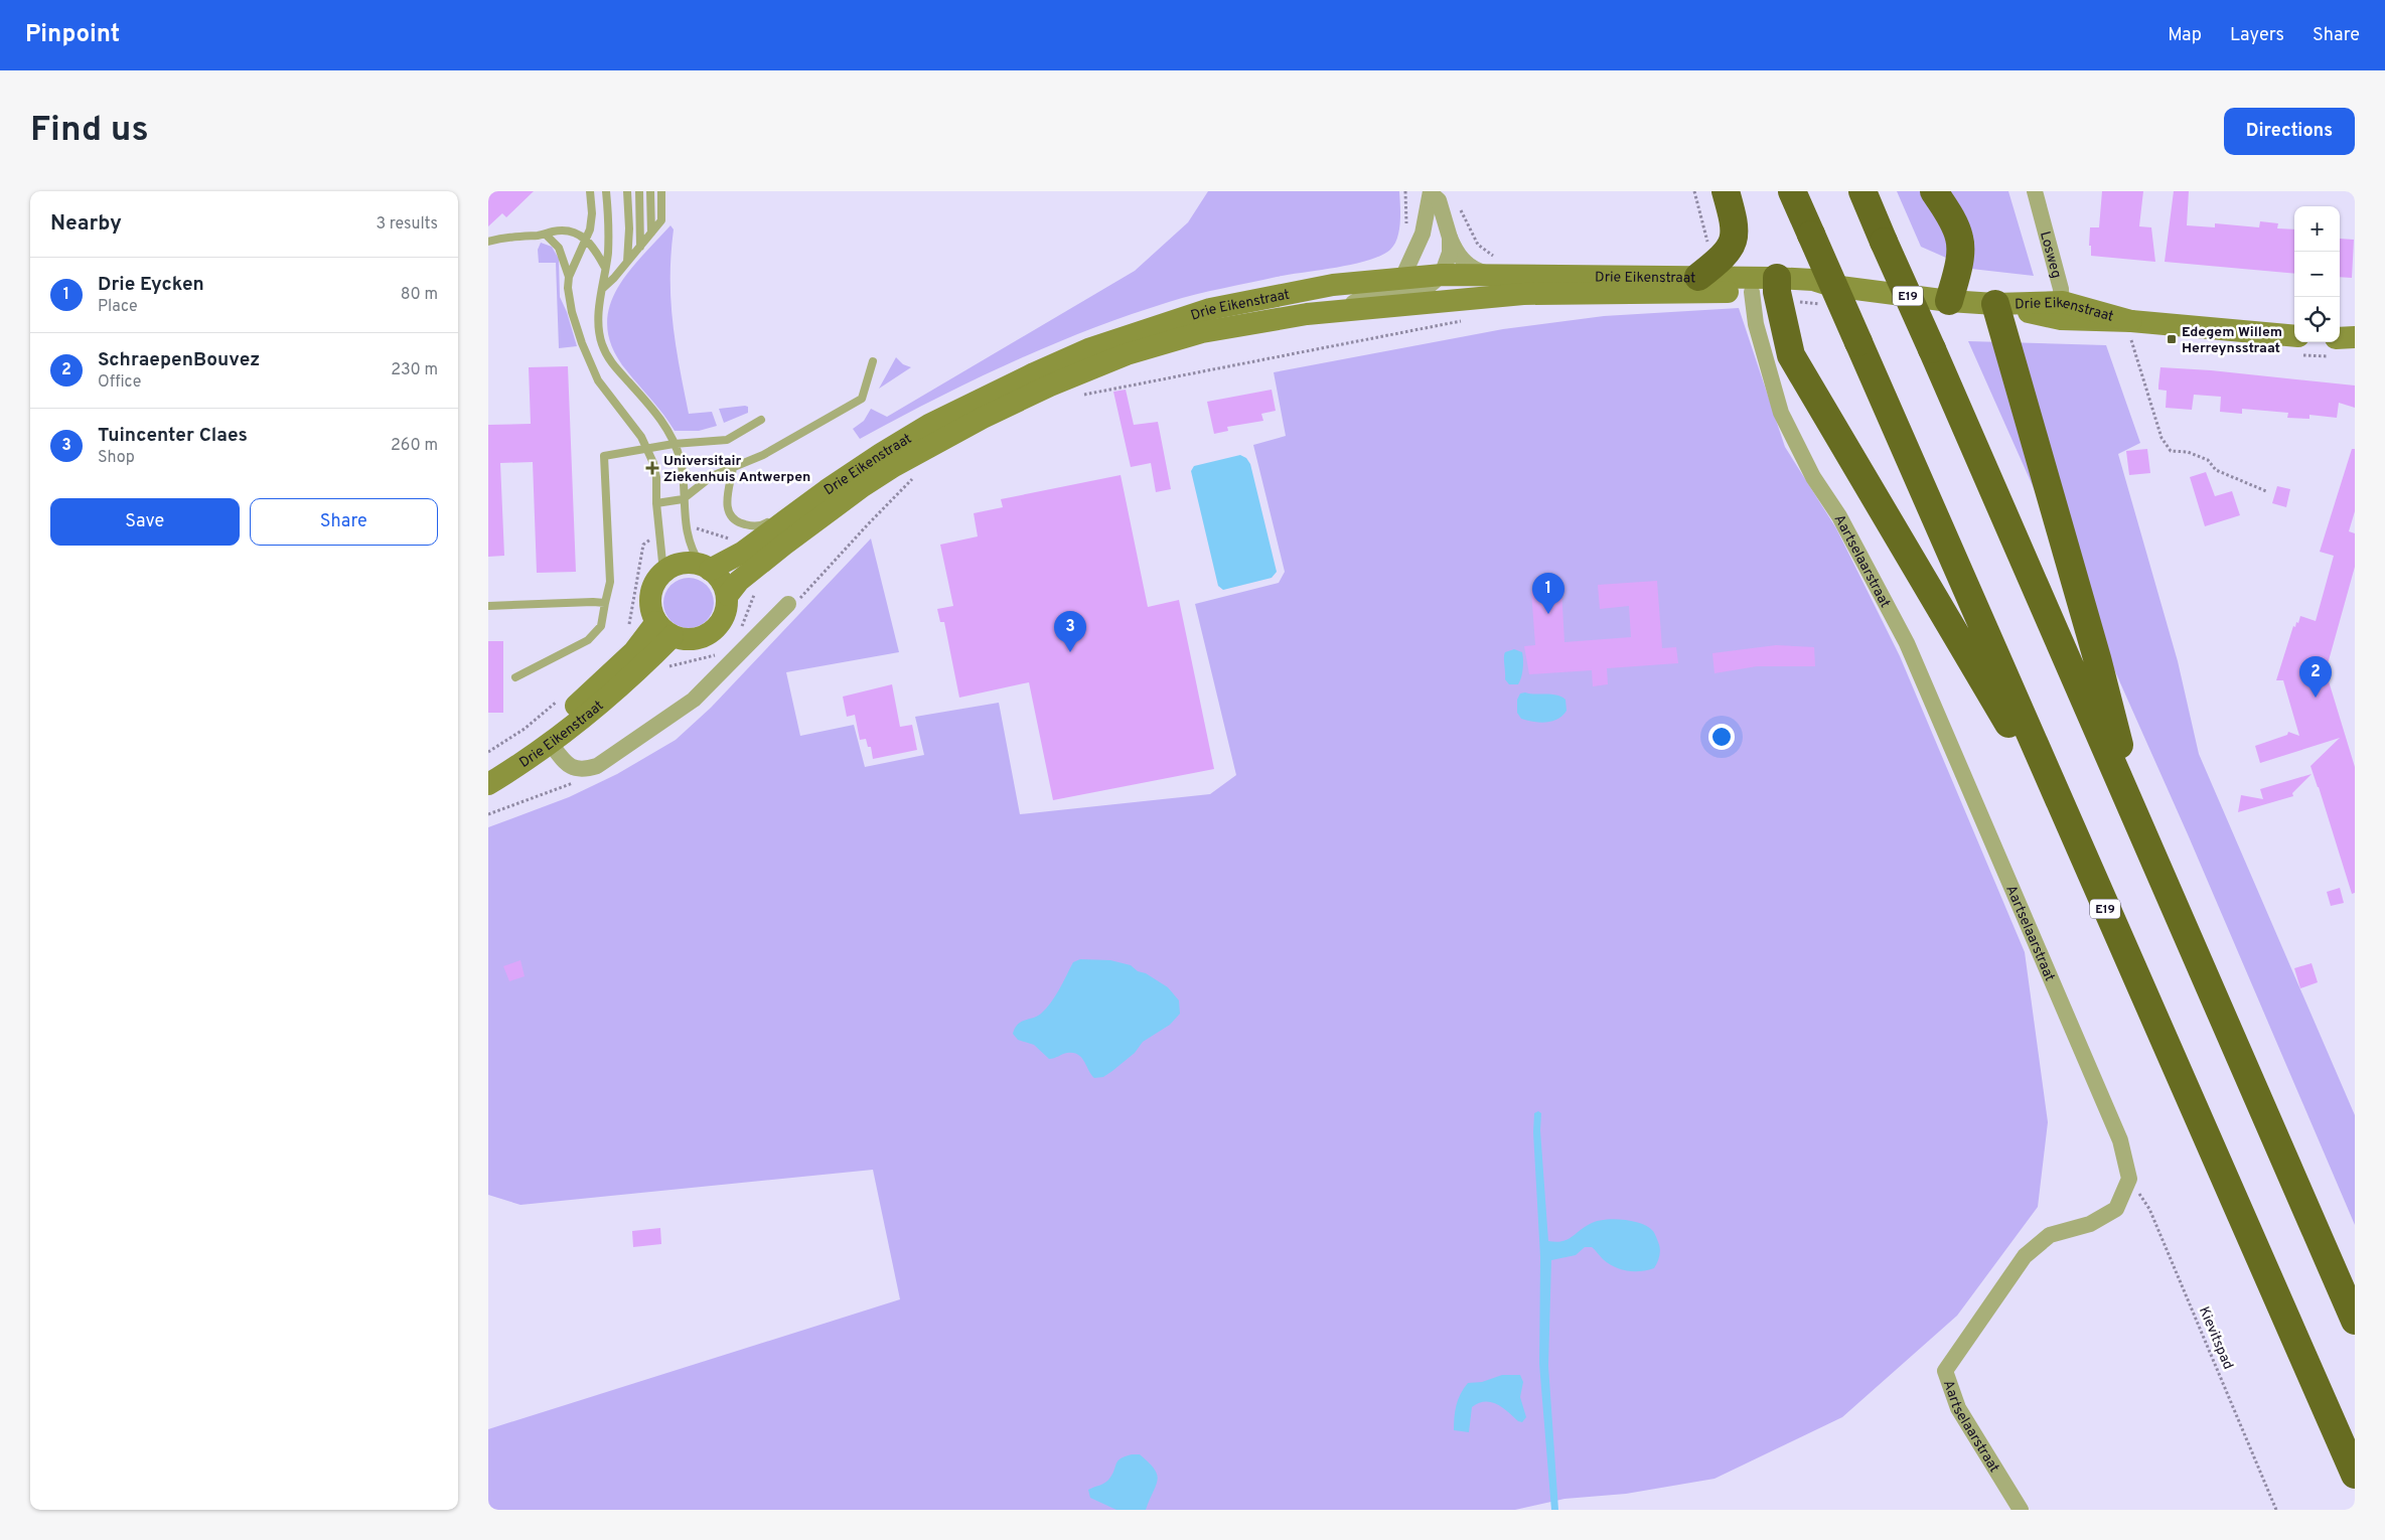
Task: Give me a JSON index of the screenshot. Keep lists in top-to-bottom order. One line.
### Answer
{"streets":{"highway":["E19"],"street":["Losweg","Drie Eikenstraat","Aartselaarstraat"],"path":["Kievitspad"]},"crossings":[["Losweg","Drie Eikenstraat"],["Drie Eikenstraat","Aartselaarstraat"],["Aartselaarstraat","Kievitspad"]],"places":{"transit":["Edegem Willem Herreynsstraat"],"health":["Universitair Ziekenhuis Antwerpen"]},"page":{"header":"Pinpoint","nav":["Map","Layers","Share"],"buttons":["Directions",["Save","Share"]],"title":"Find us","heading":["Nearby","3 results"],"map_buttons":["+","−"],"list":[{"mark":"1","name":"Drie Eycken","note":"Place","value":"80 m"},{"mark":"2","name":"SchraepenBouvez","note":"Office","value":"230 m"},{"mark":"3","name":"Tuincenter Claes","note":"Shop","value":"260 m"}],"pins":["1","3","2"]}}
